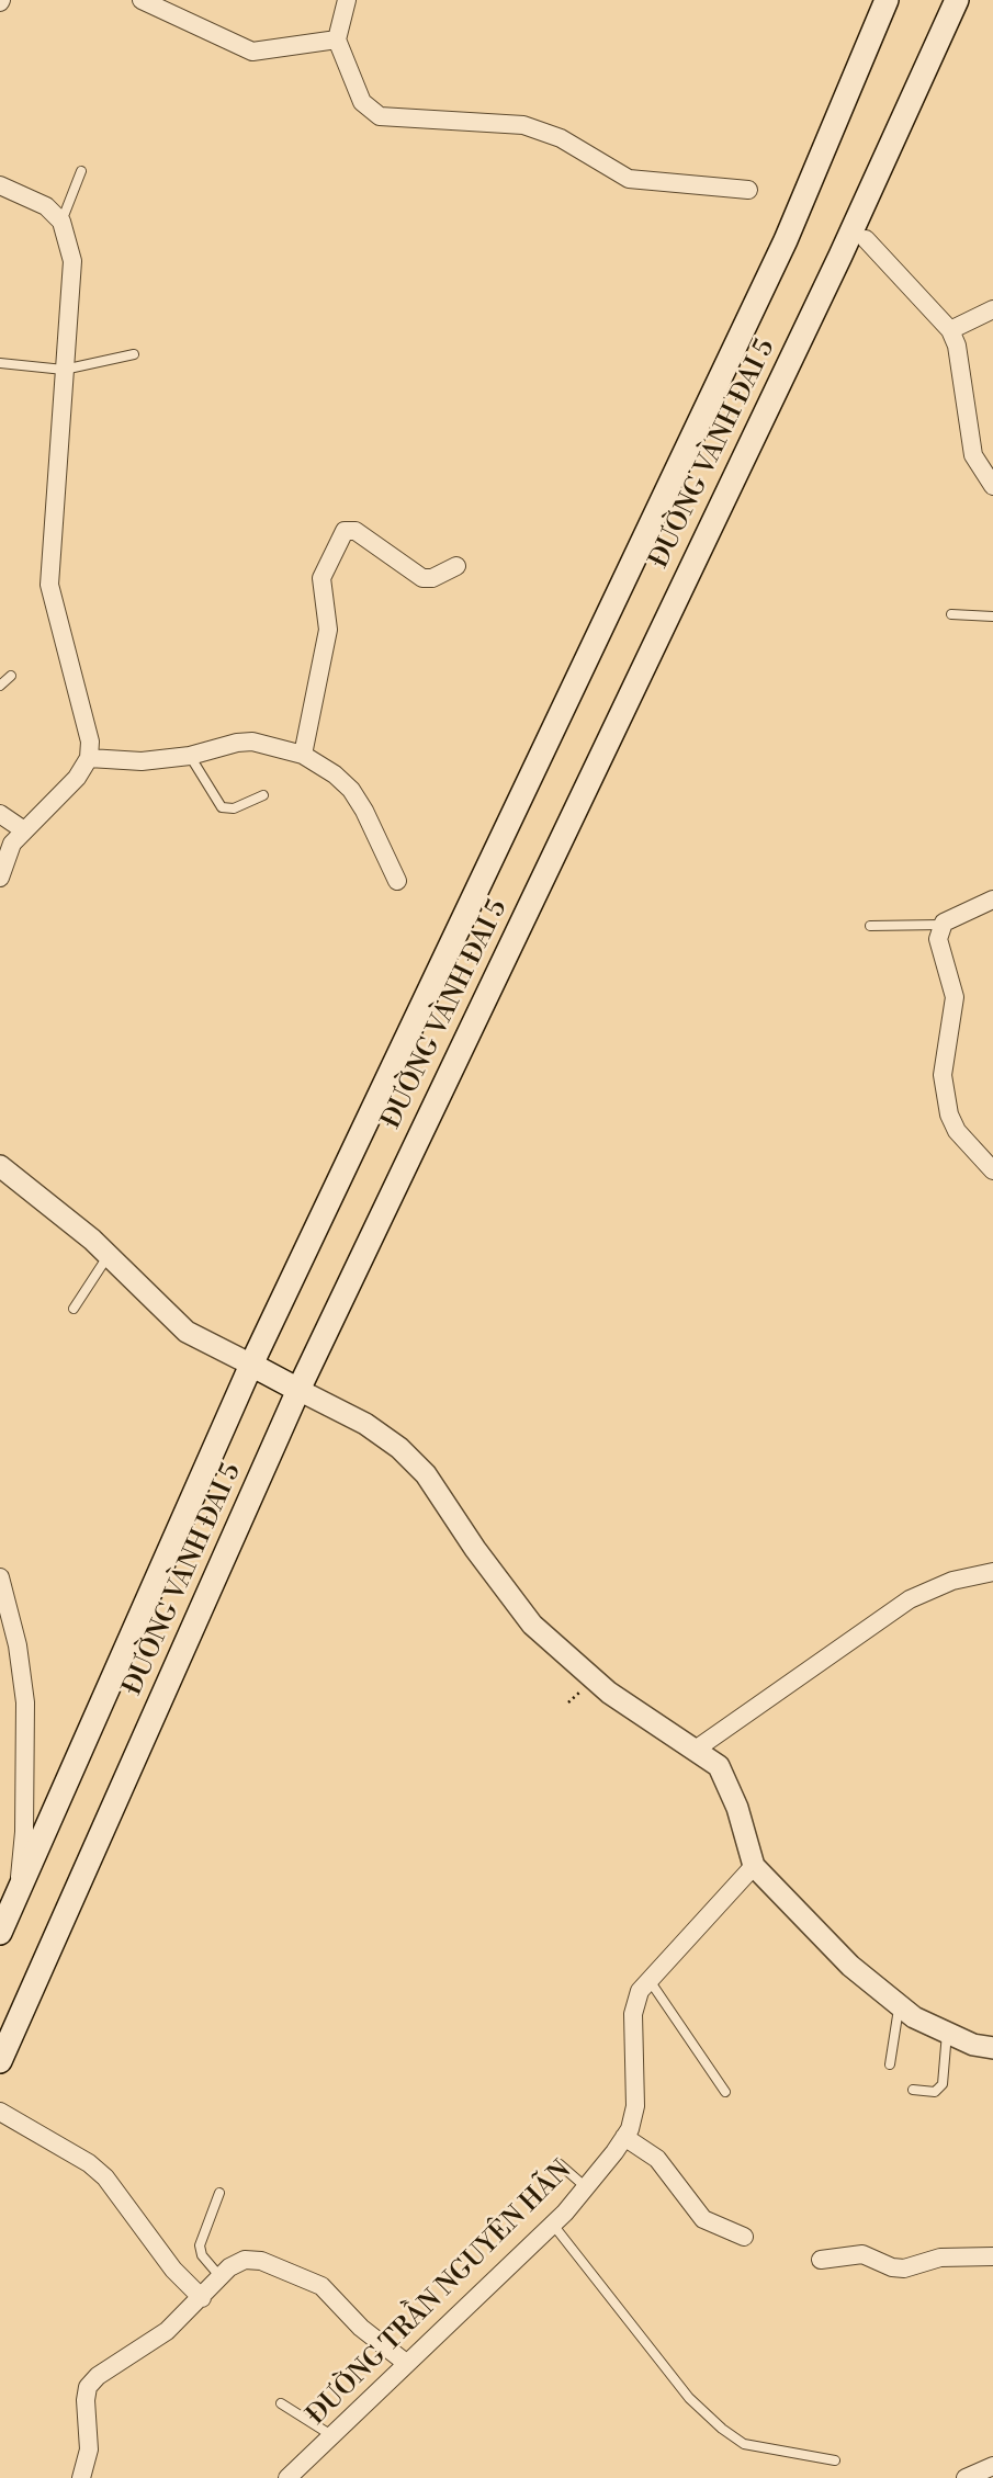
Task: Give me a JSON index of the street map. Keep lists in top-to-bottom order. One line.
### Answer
{"streets":{"main road":["ĐƯỜNG VÀNH ĐAI 5"],"street":["ĐƯỜNG TRẦN NGUYÊN HÃN"]}}
